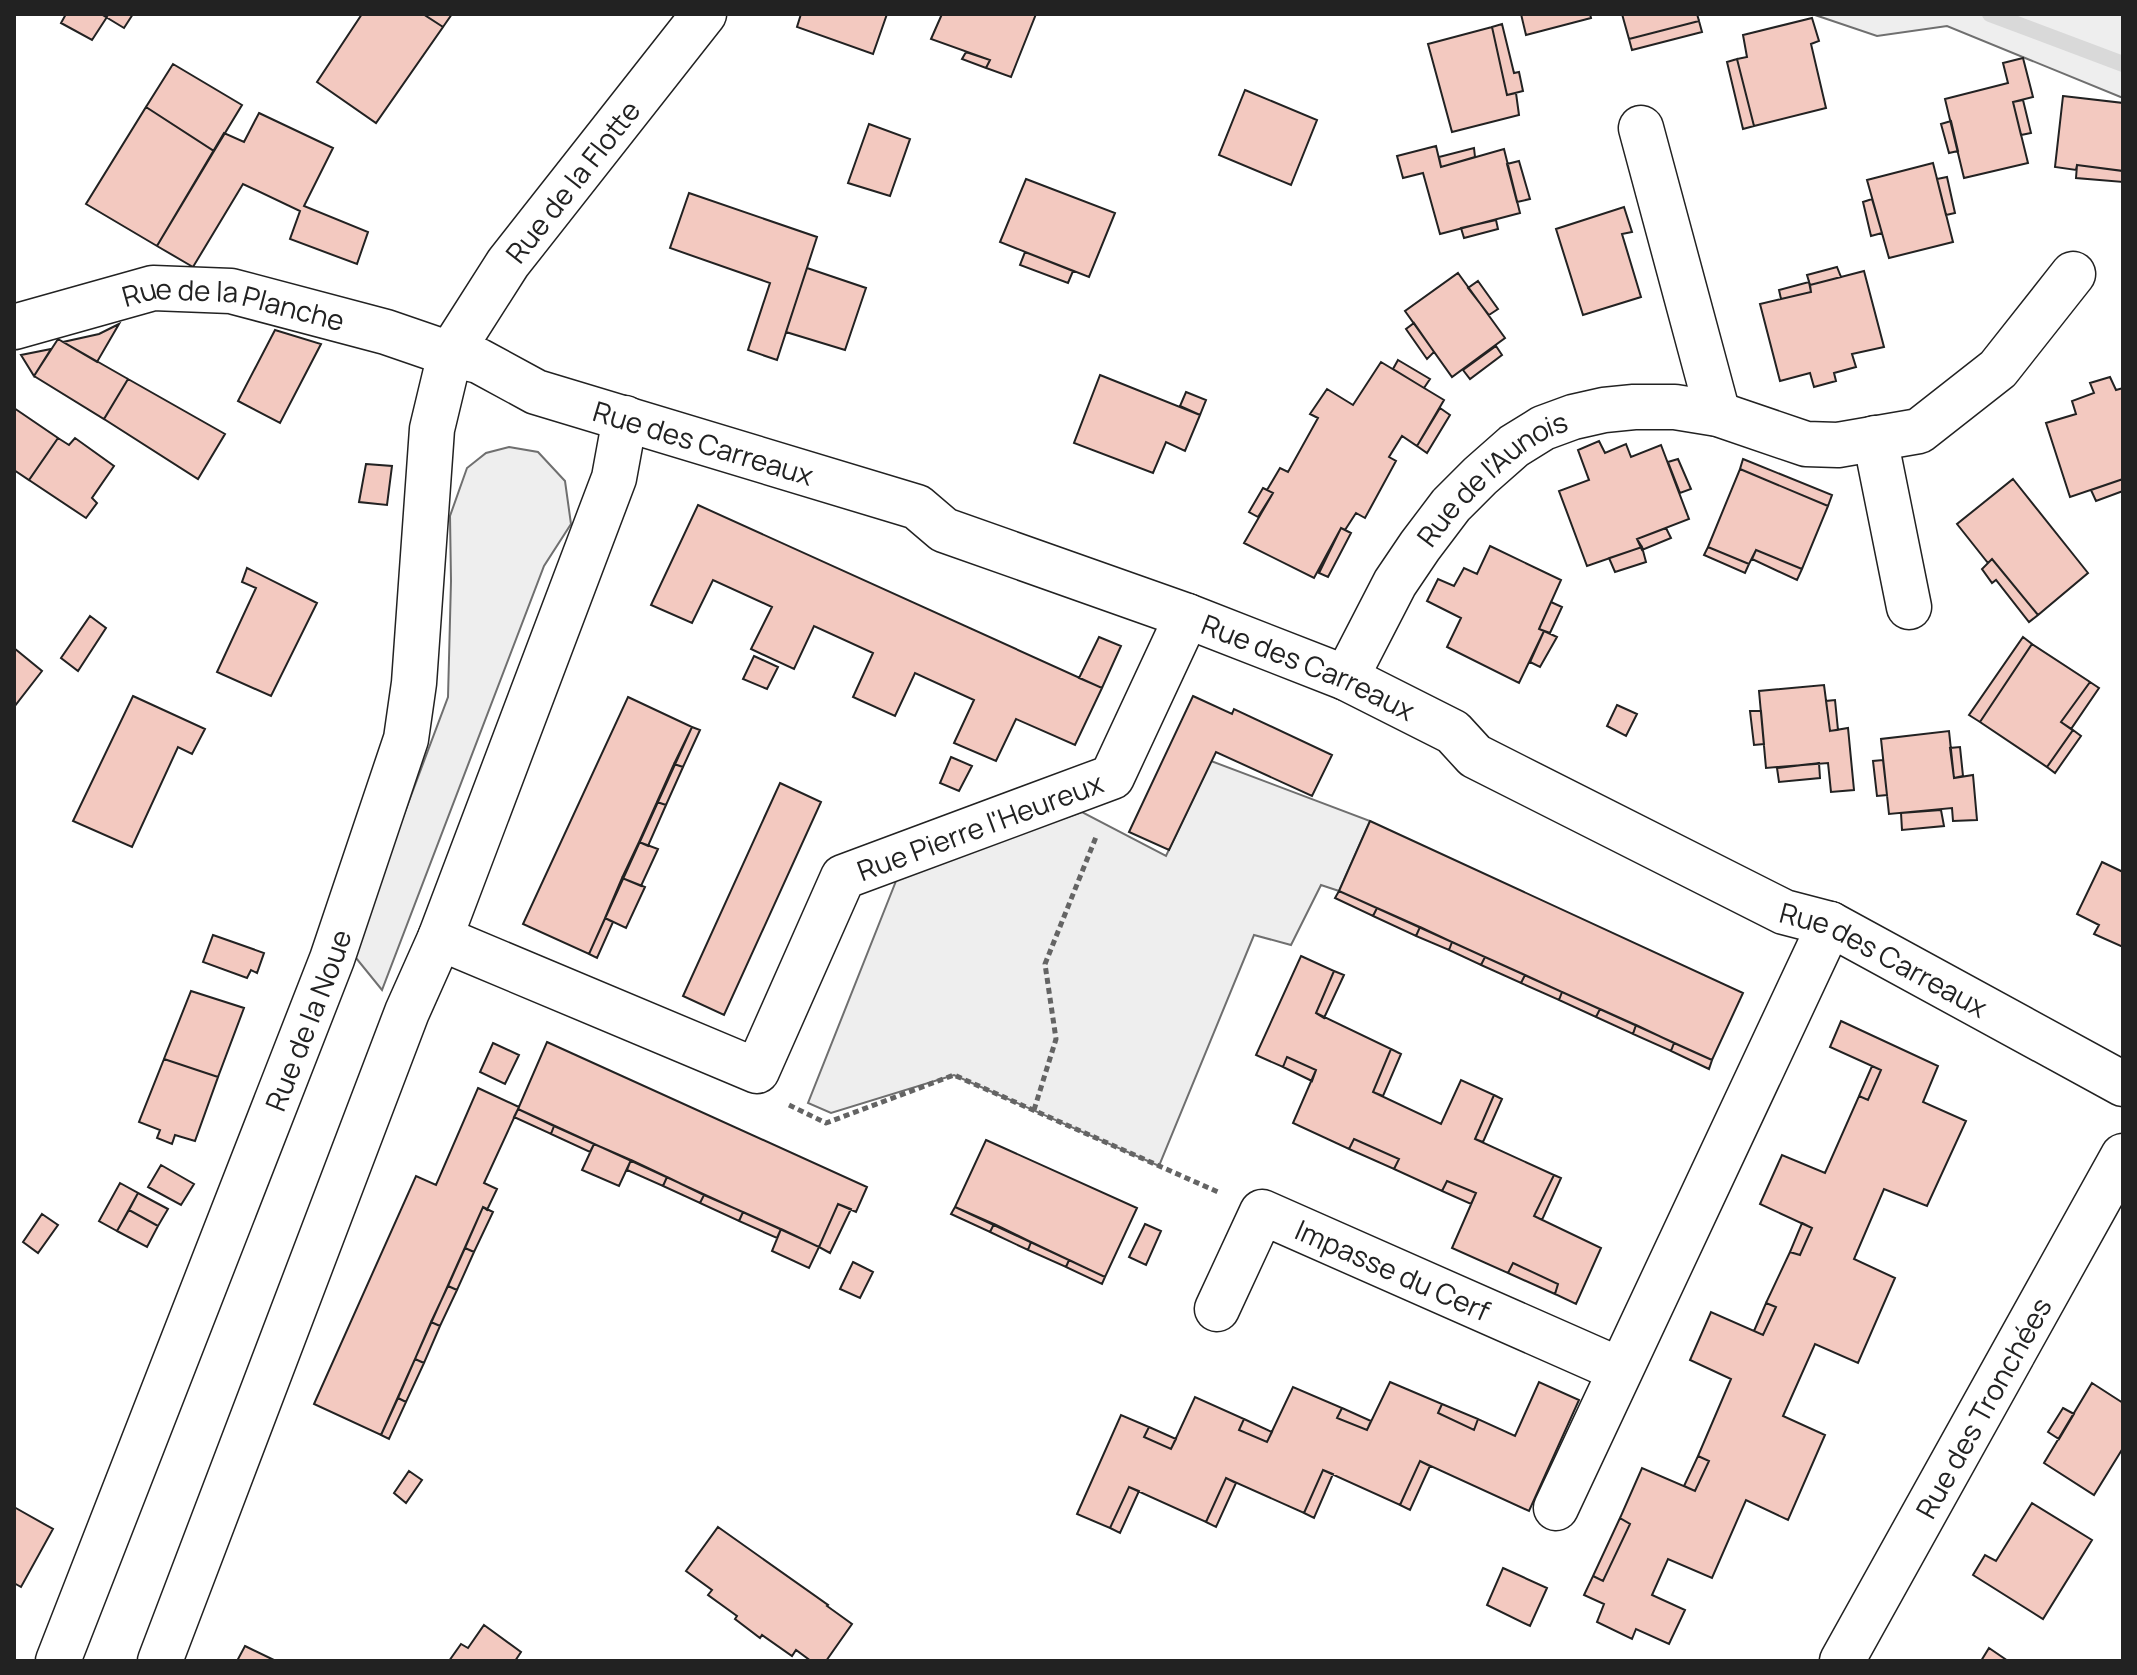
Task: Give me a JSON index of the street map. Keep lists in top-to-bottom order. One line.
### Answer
{"streets":{"street":["Rue de la Flotte","Rue de la Planche","Rue des Carreaux","Rue de l'Aunois","Rue Pierre l'Heureux","Rue de la Noue","Impasse du Cerf","Rue des Tronchées"]},"crossings":[["Rue de la Flotte","Rue de la Planche"],["Rue de la Flotte","Rue des Carreaux"],["Rue de la Flotte","Rue de la Noue"],["Rue de la Planche","Rue des Carreaux"],["Rue de la Planche","Rue de la Noue"],["Rue des Carreaux","Rue de l'Aunois"],["Rue des Carreaux","Rue Pierre l'Heureux"],["Rue des Carreaux","Rue de la Noue"]]}
